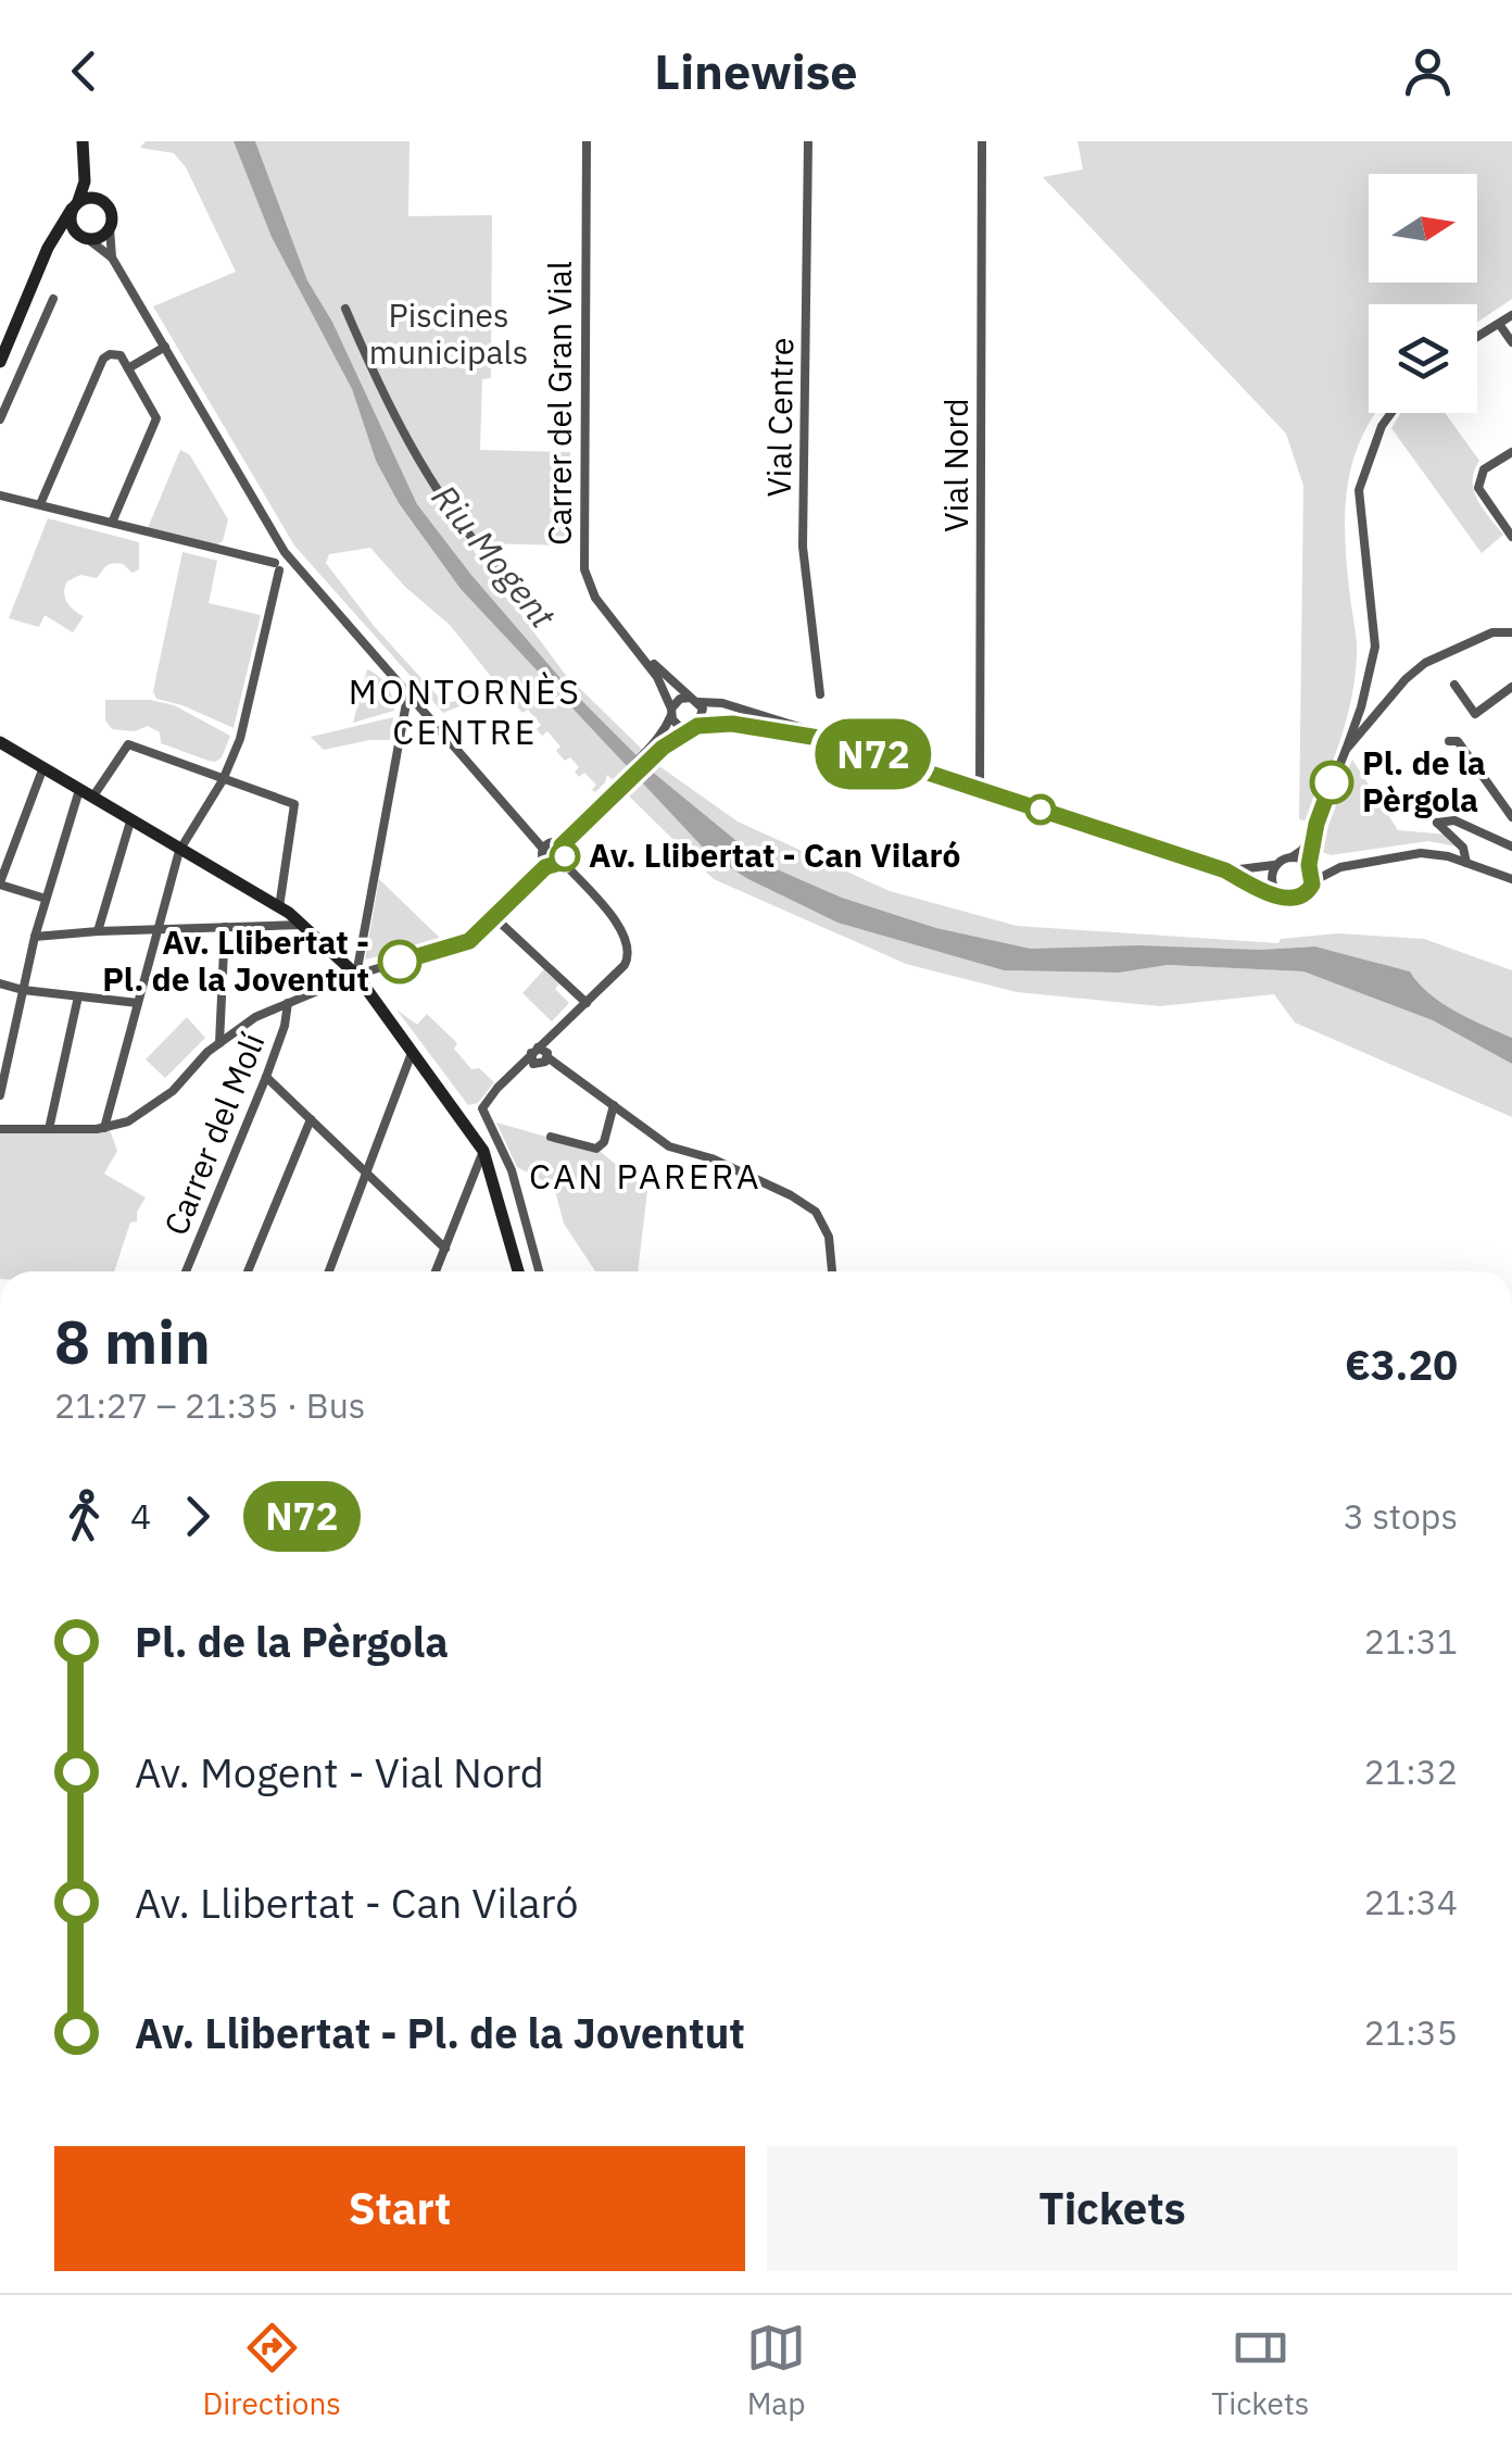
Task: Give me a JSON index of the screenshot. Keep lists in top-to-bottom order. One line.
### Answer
{"streets":{"street":["Carrer del Gran Vial","Vial Centre","Vial Nord","Carrer del Molí"]},"districts":["MONTORNÈS CENTRE","CAN PARERA"],"water":["Riu Mogent"],"parks":["Piscines municipals"],"places":["Pl. de la Pèrgola","Av. Llibertat - Can Vilaró","Av. Llibertat - Pl. de la Joventut"],"lines":["bus line N72"],"north":"right","page":{"header":"Linewise","on_map":"N72","heading":["8 min","21:27 – 21:35 · Bus","€3.20"],"legs":["4","N72","3 stops"],"list":[{"name":"Pl. de la Pèrgola","value":"21:31"},{"name":"Av. Mogent - Vial Nord","value":"21:32"},{"name":"Av. Llibertat - Can Vilaró","value":"21:34"},{"name":"Av. Llibertat - Pl. de la Joventut","value":"21:35"}],"buttons":["Start","Tickets"],"tabs":["Directions","Map","Tickets"]}}
